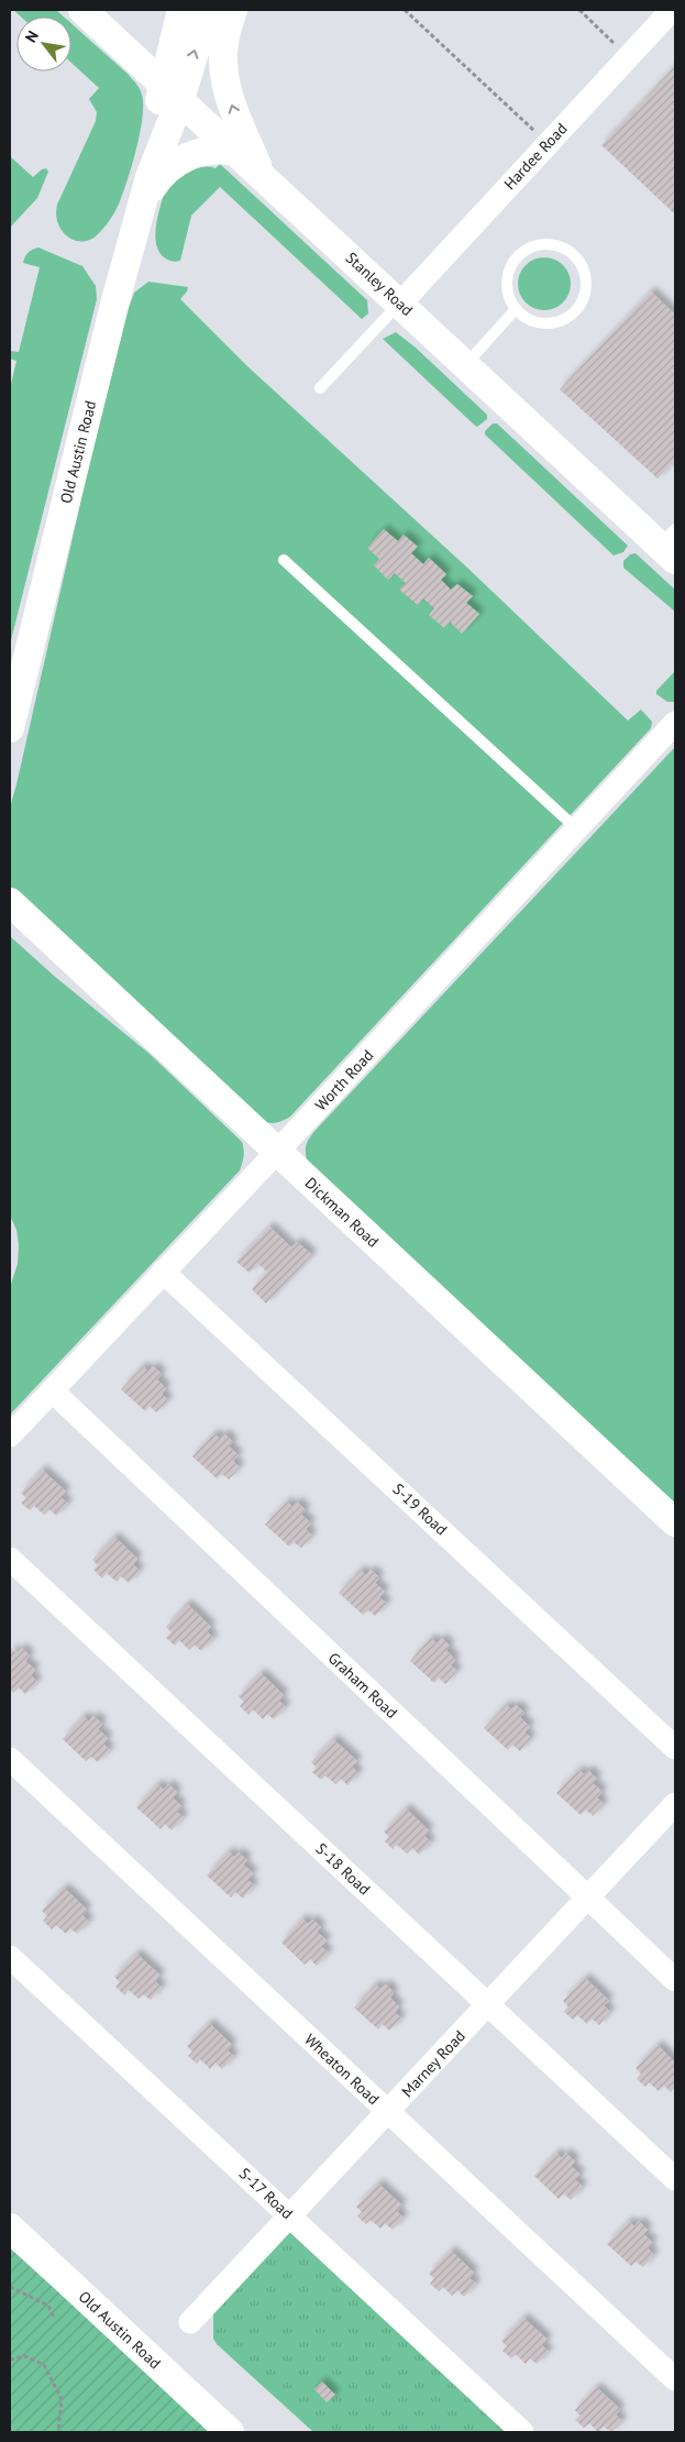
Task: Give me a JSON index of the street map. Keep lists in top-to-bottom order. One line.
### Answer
{"streets":{"street":["Hardee Road","Stanley Road","Old Austin Road","Worth Road","Dickman Road","S-19 Road","Graham Road","S-18 Road","Marney Road","Wheaton Road","S-17 Road"]},"crossings":[["Hardee Road","Stanley Road"],["Stanley Road","Old Austin Road"],["Worth Road","Dickman Road"],["Worth Road","S-19 Road"],["Worth Road","Graham Road"],["Graham Road","Marney Road"],["S-18 Road","Marney Road"],["Marney Road","Wheaton Road"],["Marney Road","S-17 Road"]],"north":"top left"}
